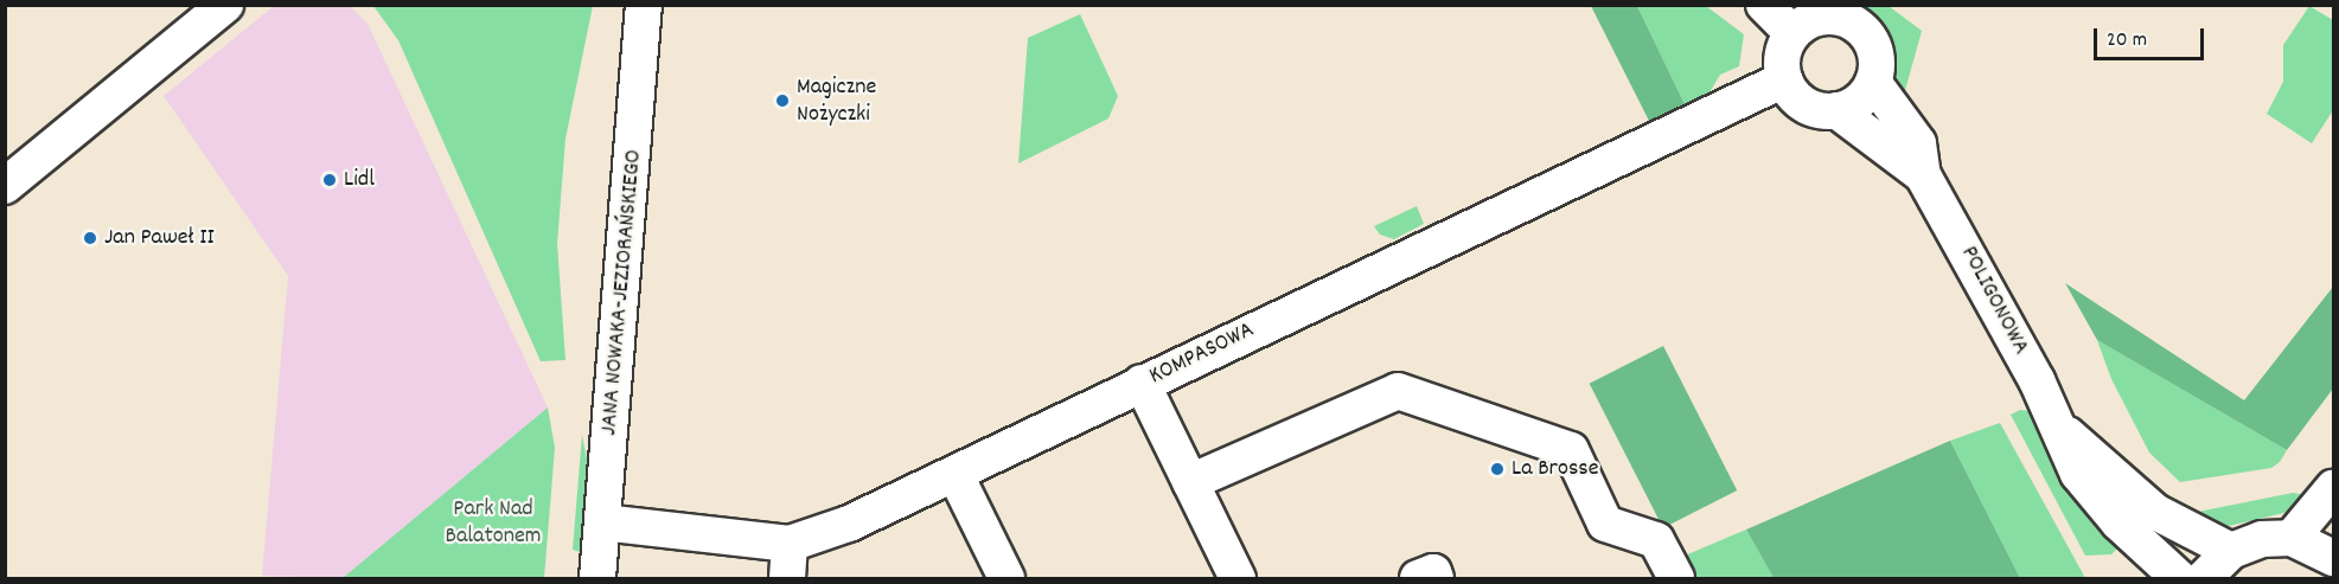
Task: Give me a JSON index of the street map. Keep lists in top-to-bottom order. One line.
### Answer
{"streets":{"street":["JANA NOWAKA-JEZIORAŃSKIEGO","POLIGONOWA","KOMPASOWA"]},"crossings":[["JANA NOWAKA-JEZIORAŃSKIEGO","KOMPASOWA"],["POLIGONOWA","KOMPASOWA"]],"parks":["Park Nad Balatonem"],"places":["Magiczne Nożyczki","Lidl","Jan Paweł II","La Brosse"],"scale_bar":"20 m"}
